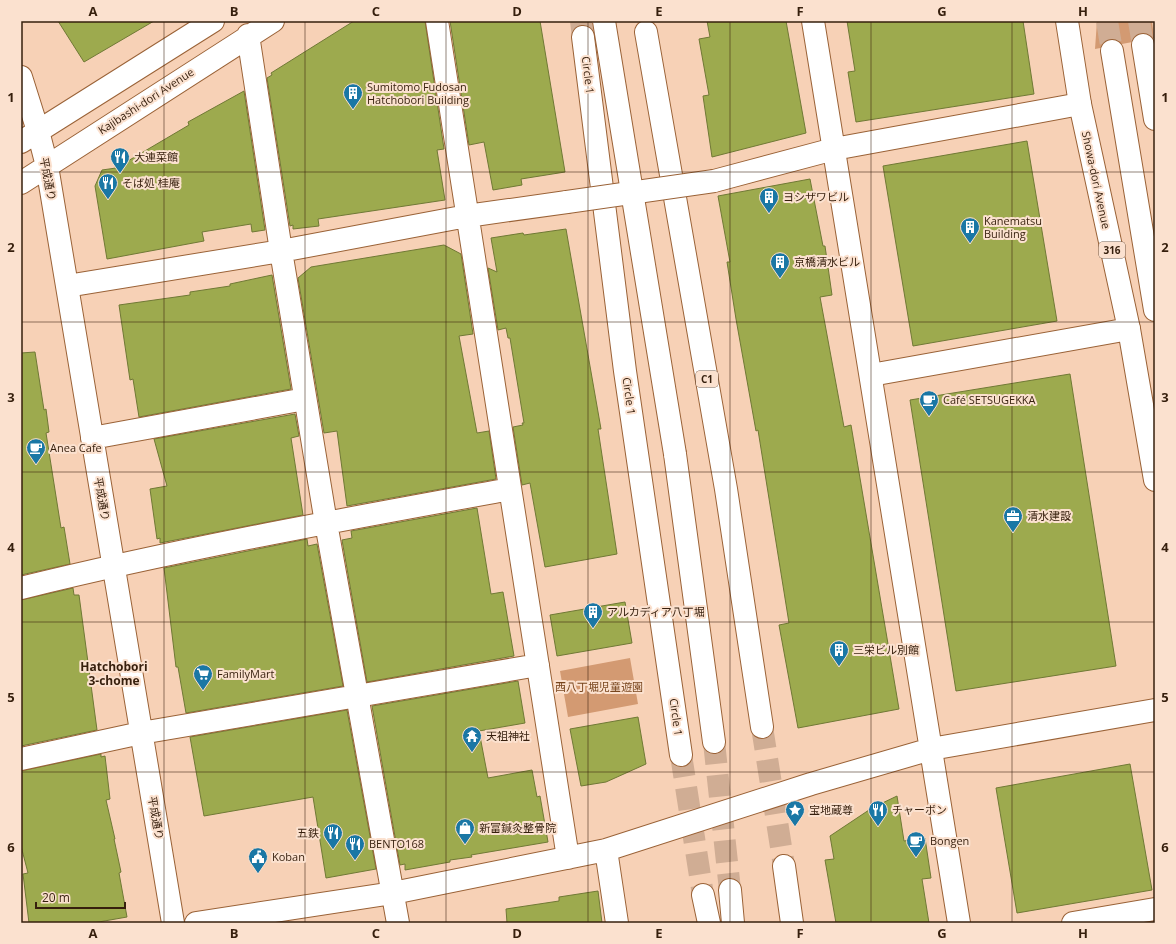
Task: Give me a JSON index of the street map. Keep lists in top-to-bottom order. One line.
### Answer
{"streets":{"main road":["Circle 1","Kajibashi-dori Avenue","平成通り","Showa-dori Avenue","316","C1"]},"crossings":[["Kajibashi-dori Avenue","平成通り"]],"districts":["Hatchobori 3-chome"],"parks":["西八丁堀児童遊園"],"places":{"building":["Sumitomo Fudosan Hatchobori Building","ヨシザワビル","Kanematsu Building","京橋清水ビル","アルカディア八丁堀","三栄ビル別館"],"restaurant":["大連菜館","そば処 桂庵","チャーボン","五鉄","BENTO168"],"cafe":["Café SETSUGEKKA","Anea Cafe","Bongen"],"office":["清水建設"],"supermarket":["FamilyMart"],"temple":["天祖神社"],"place":["宝地蔵尊"],"shop":["新富鍼灸整骨院"],"public building":["Koban"]},"scale_bar":"20 m","grid":{"columns":["A","B","C","D","E","F","G","H"],"rows":["1","2","3","4","5","6"]}}
